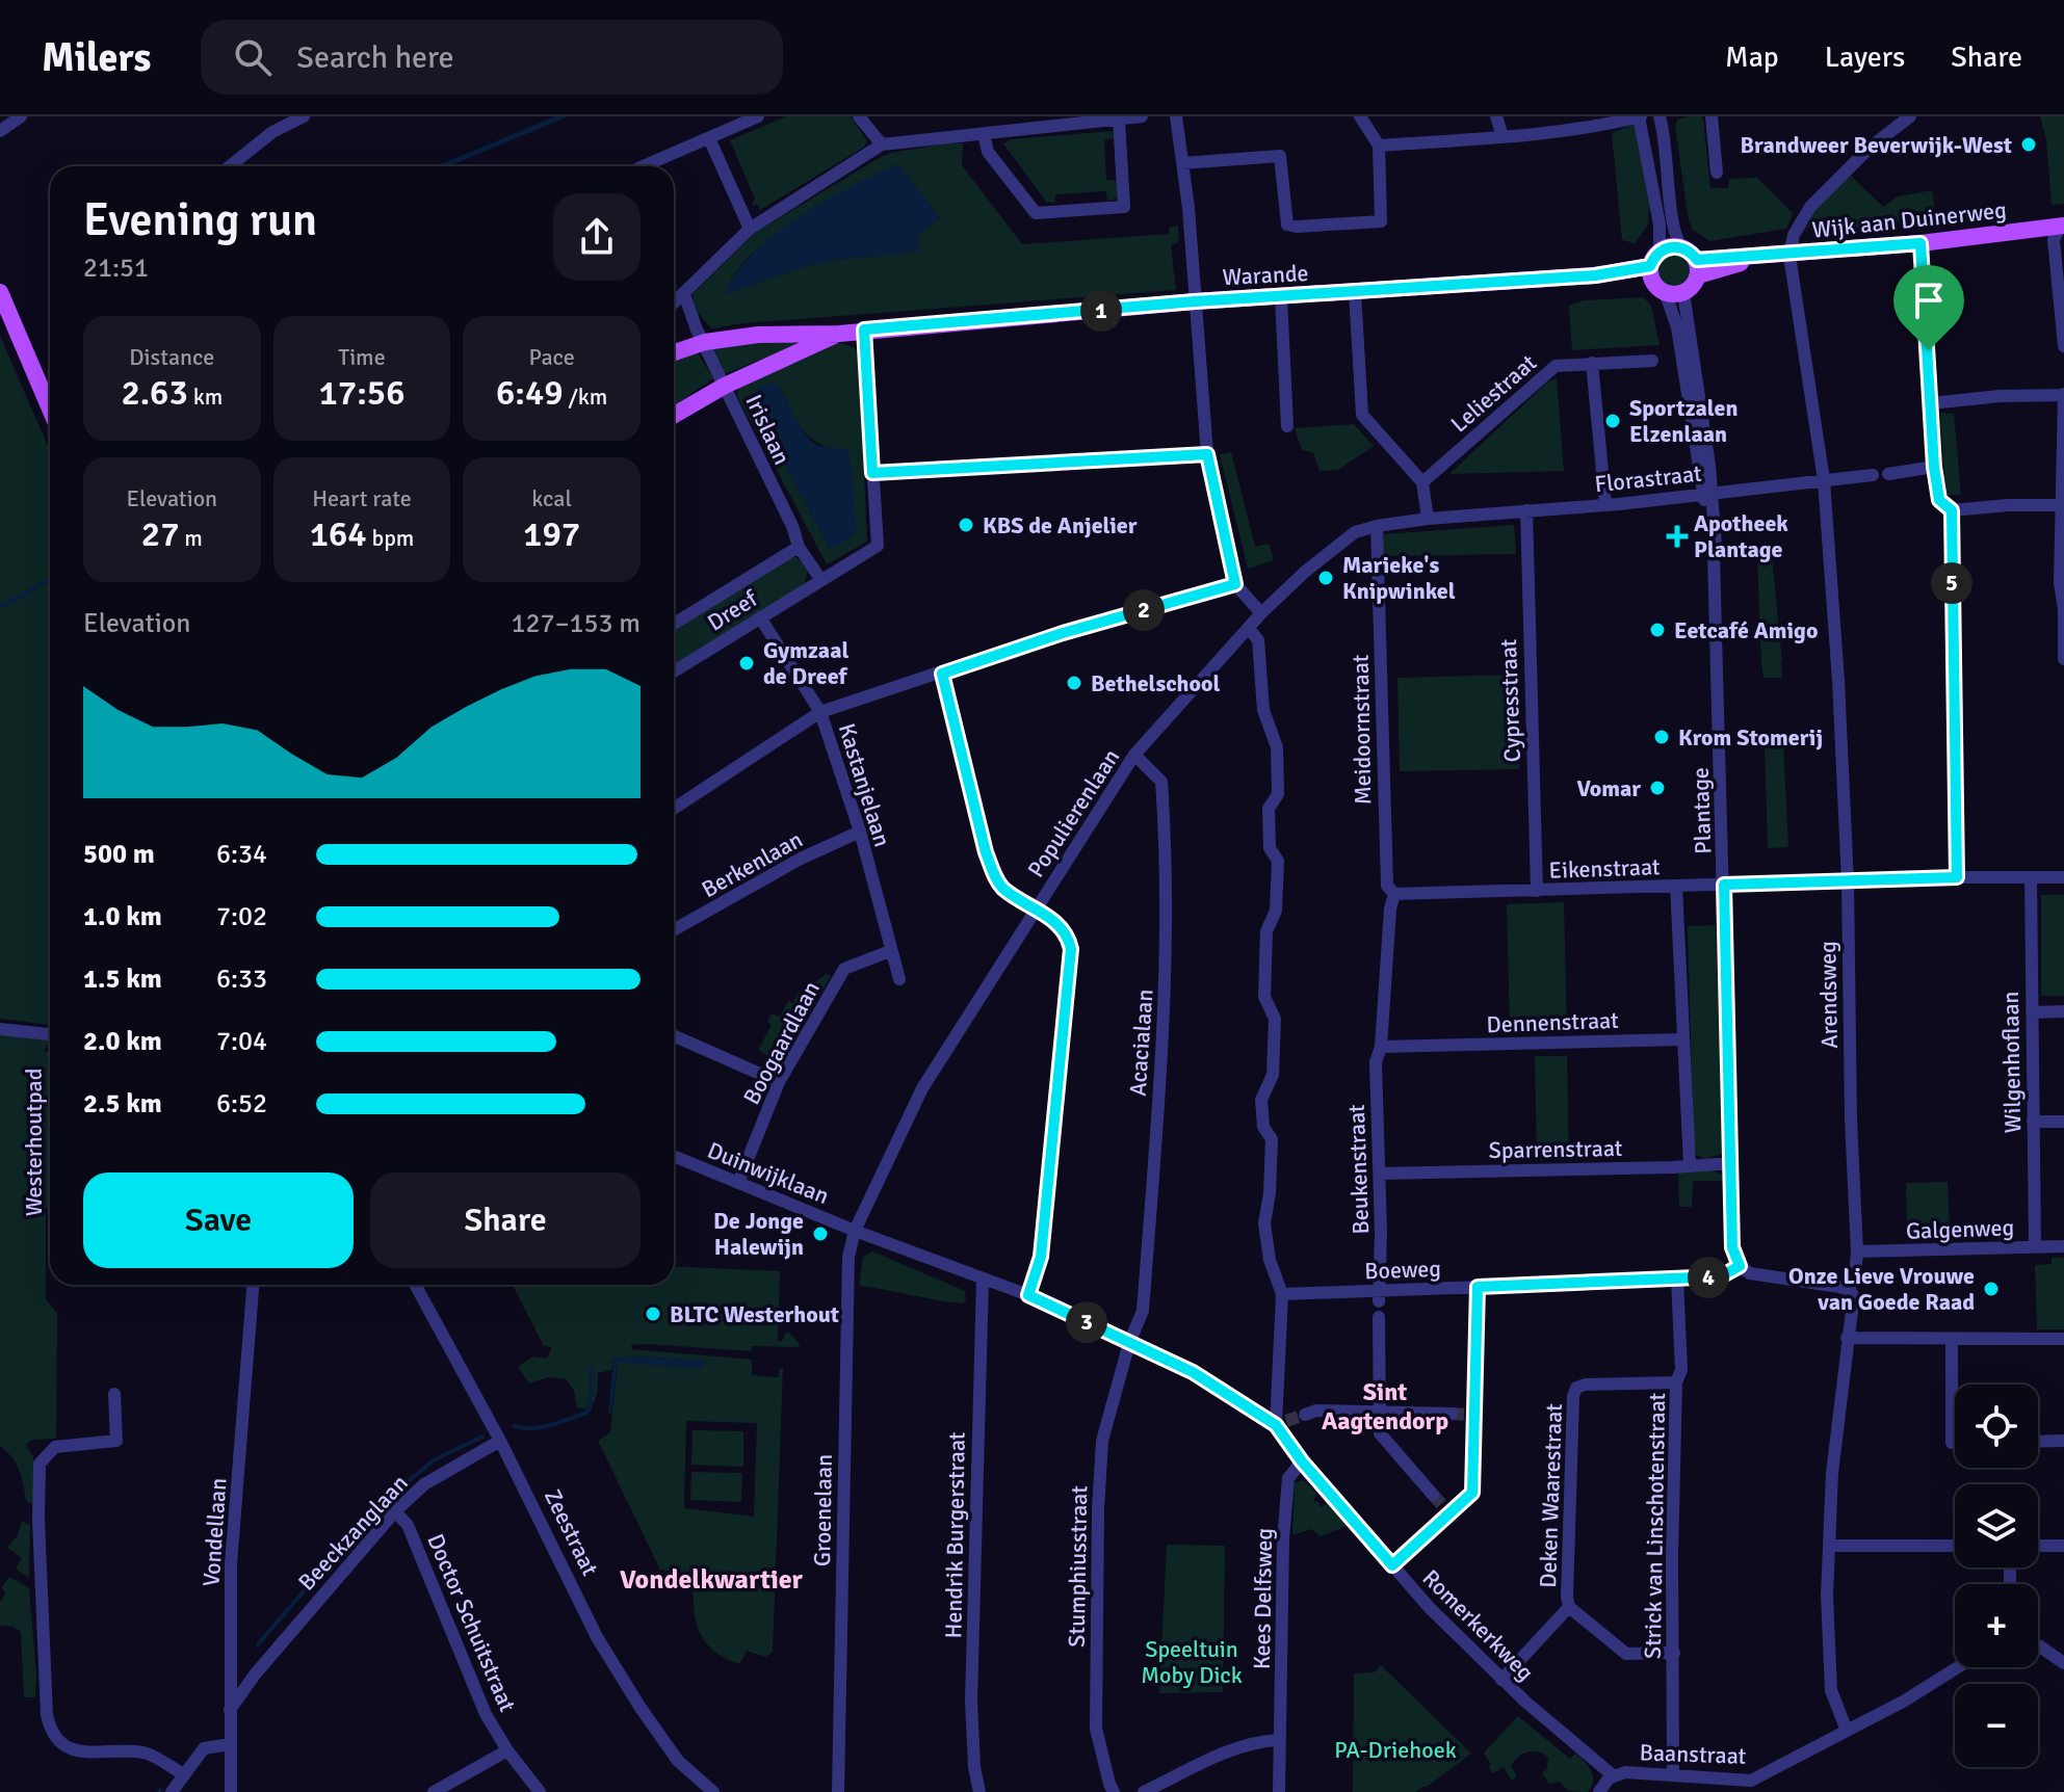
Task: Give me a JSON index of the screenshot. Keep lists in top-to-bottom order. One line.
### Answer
{"streets":{"main road":["Wijk aan Duinerweg","Warande"],"street":["Leliestraat","Irislaan","Florastraat","Dreef","Cypresstraat","Meidoornstraat","Kastanjelaan","Plantage","Populierenlaan","Berkenlaan","Eikenstraat","Arendsweg","Dennenstraat","Boogaardlaan","Acacialaan","Wilgenhoflaan","Sparrenstraat","Beukenstraat","Duinwijklaan","Galgenweg","Boeweg","Deken Waarestraat","Groenelaan","Strick van Linschotenstraat","Vondellaan","Beeckzanglaan","Zeestraat","Hendrik Burgerstraat","Stumphiusstraat","Kees Delfsweg","Doctor Schuitstraat","Romerkerkweg","Baanstraat"]},"crossings":[["Wijk aan Duinerweg","Warande"],["Wijk aan Duinerweg","Plantage"],["Wijk aan Duinerweg","Arendsweg"],["Warande","Irislaan"],["Warande","Plantage"],["Irislaan","Dreef"],["Florastraat","Cypresstraat"],["Florastraat","Meidoornstraat"],["Florastraat","Plantage"],["Florastraat","Populierenlaan"],["Florastraat","Arendsweg"],["Dreef","Kastanjelaan"],["Cypresstraat","Eikenstraat"],["Meidoornstraat","Eikenstraat"],["Meidoornstraat","Beukenstraat"],["Kastanjelaan","Berkenlaan"],["Kastanjelaan","Boogaardlaan"],["Plantage","Eikenstraat"],["Plantage","Dennenstraat"],["Plantage","Sparrenstraat"],["Plantage","Boeweg"],["Populierenlaan","Acacialaan"],["Populierenlaan","Duinwijklaan"],["Populierenlaan","Groenelaan"],["Populierenlaan","Romerkerkweg"],["Eikenstraat","Arendsweg"],["Eikenstraat","Wilgenhoflaan"],["Eikenstraat","Beukenstraat"],["Arendsweg","Galgenweg"],["Arendsweg","Baanstraat"],["Dennenstraat","Beukenstraat"],["Boogaardlaan","Duinwijklaan"],["Acacialaan","Stumphiusstraat"],["Acacialaan","Romerkerkweg"],["Wilgenhoflaan","Galgenweg"],["Sparrenstraat","Beukenstraat"],["Beukenstraat","Boeweg"],["Duinwijklaan","Groenelaan"],["Duinwijklaan","Romerkerkweg"],["Boeweg","Strick van Linschotenstraat"],["Deken Waarestraat","Strick van Linschotenstraat"],["Deken Waarestraat","Romerkerkweg"],["Groenelaan","Romerkerkweg"],["Strick van Linschotenstraat","Baanstraat"],["Vondellaan","Beeckzanglaan"],["Beeckzanglaan","Zeestraat"],["Beeckzanglaan","Doctor Schuitstraat"],["Hendrik Burgerstraat","Romerkerkweg"],["Stumphiusstraat","Romerkerkweg"],["Kees Delfsweg","Romerkerkweg"],["Romerkerkweg","Baanstraat"]],"districts":["Sint Aagtendorp","Vondelkwartier"],"parks":["Speeltuin Moby Dick","PA-Driehoek"],"places":{"other":["Brandweer Beverwijk-West","Sportzalen Elzenlaan","KBS de Anjelier","Marieke's Knipwinkel","Eetcafé Amigo","Gymzaal de Dreef","Bethelschool","Krom Stomerij","Vomar","De Jonge Halewijn","Onze Lieve Vrouwe van Goede Raad","BLTC Westerhout"],"health":["Apotheek Plantage"]},"page":{"header":"Milers","search":"Search here","nav":["Map","Layers","Share"],"heading":["Evening run","21:51"],"pins":["1","5","2","4","3"],"stats":[["Distance","2.63 km"],["Time","17:56"],["Pace","6:49 /km"],["Elevation","27 m"],["Heart rate","164 bpm"],["kcal","197"]],"chart":["Elevation","127–153 m"],"list":[{"name":"500 m","note":"6:34"},{"name":"1.0 km","note":"7:02"},{"name":"1.5 km","note":"6:33"},{"name":"2.0 km","note":"7:04"},{"name":"2.5 km","note":"6:52"}],"buttons":["Save","Share"],"map_buttons":["+","−"]}}
